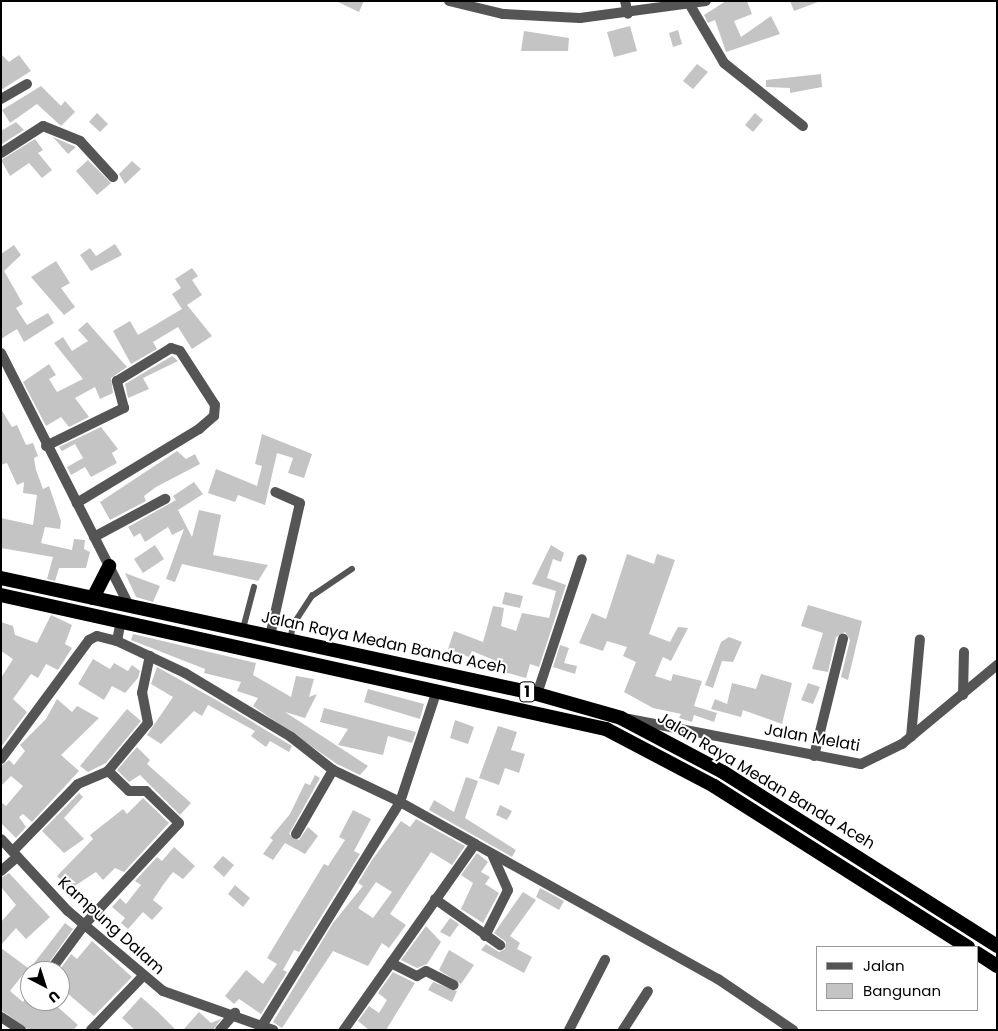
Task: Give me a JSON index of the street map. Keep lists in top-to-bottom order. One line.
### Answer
{"streets":{"highway":["Jalan Raya Medan Banda Aceh","1"],"street":["Jalan Melati","Kampung Dalam"]},"crossings":[["Jalan Raya Medan Banda Aceh","Jalan Melati"]],"legend":["Jalan","Bangunan"],"north":"bottom right"}
